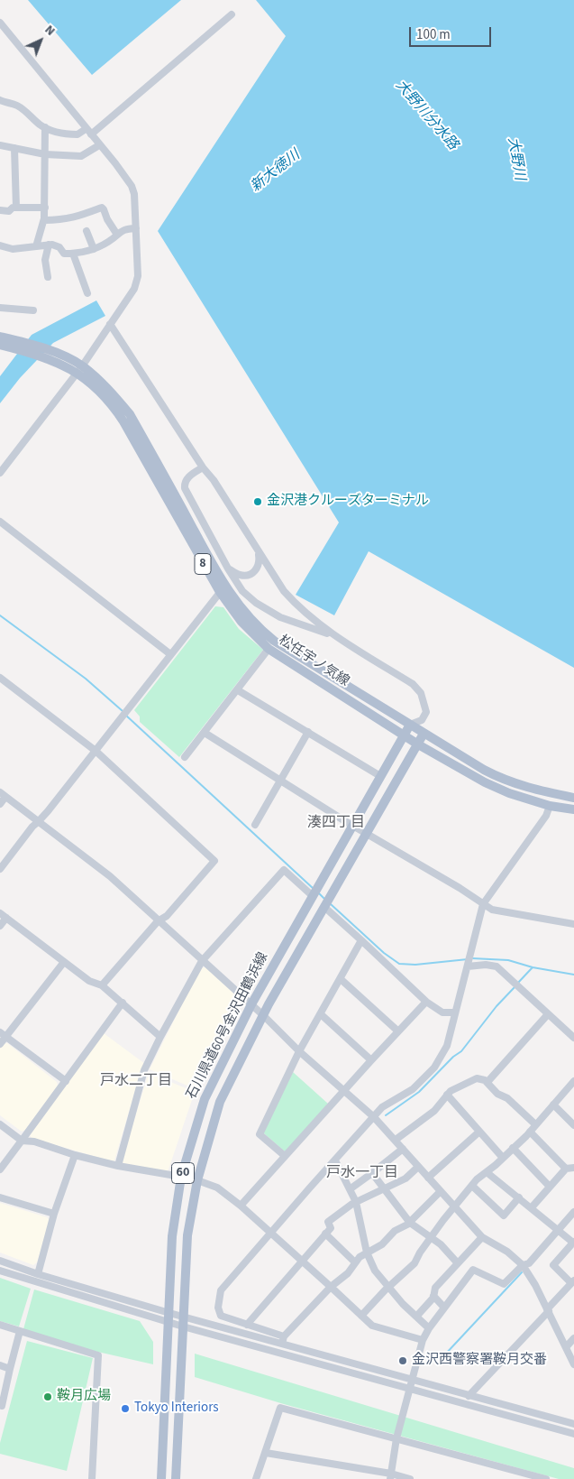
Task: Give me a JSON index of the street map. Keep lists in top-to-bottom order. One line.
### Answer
{"streets":{"main road":["8","松任宇ノ気線","石川県道60号金沢田鶴浜線","60"]},"crossings":[["松任宇ノ気線","石川県道60号金沢田鶴浜線"]],"districts":["湊四丁目","戸水二丁目","戸水一丁目"],"water":["大野川分水路","大野川","新大徳川"],"places":["金沢港クルーズターミナル","金沢西警察署鞍月交番","鞍月広場","Tokyo Interiors"],"scale_bar":"100 m","north":"top right"}
